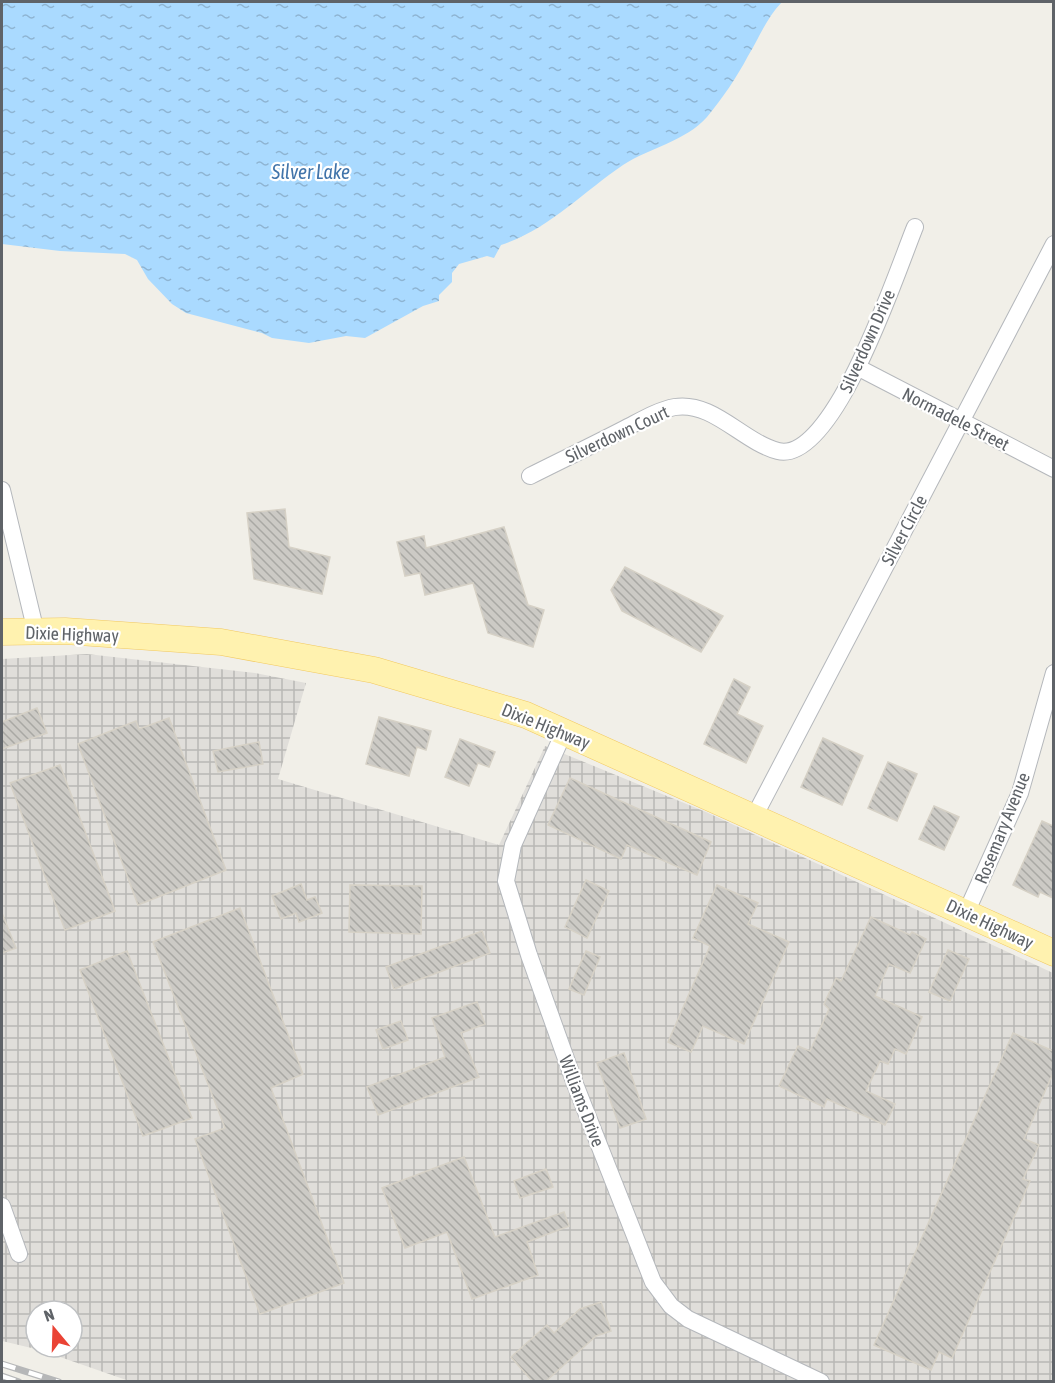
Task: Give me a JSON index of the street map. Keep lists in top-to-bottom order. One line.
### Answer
{"streets":{"main road":["Dixie Highway"],"street":["Silverdown Drive","Normadele Street","Silverdown Court","Silver Circle","Rosemary Avenue","Williams Drive"]},"crossings":[["Silverdown Drive","Normadele Street"],["Silverdown Drive","Silverdown Court"],["Normadele Street","Silver Circle"],["Silver Circle","Dixie Highway"],["Dixie Highway","Rosemary Avenue"],["Dixie Highway","Williams Drive"]],"water":["Silver Lake"],"north":"top"}
